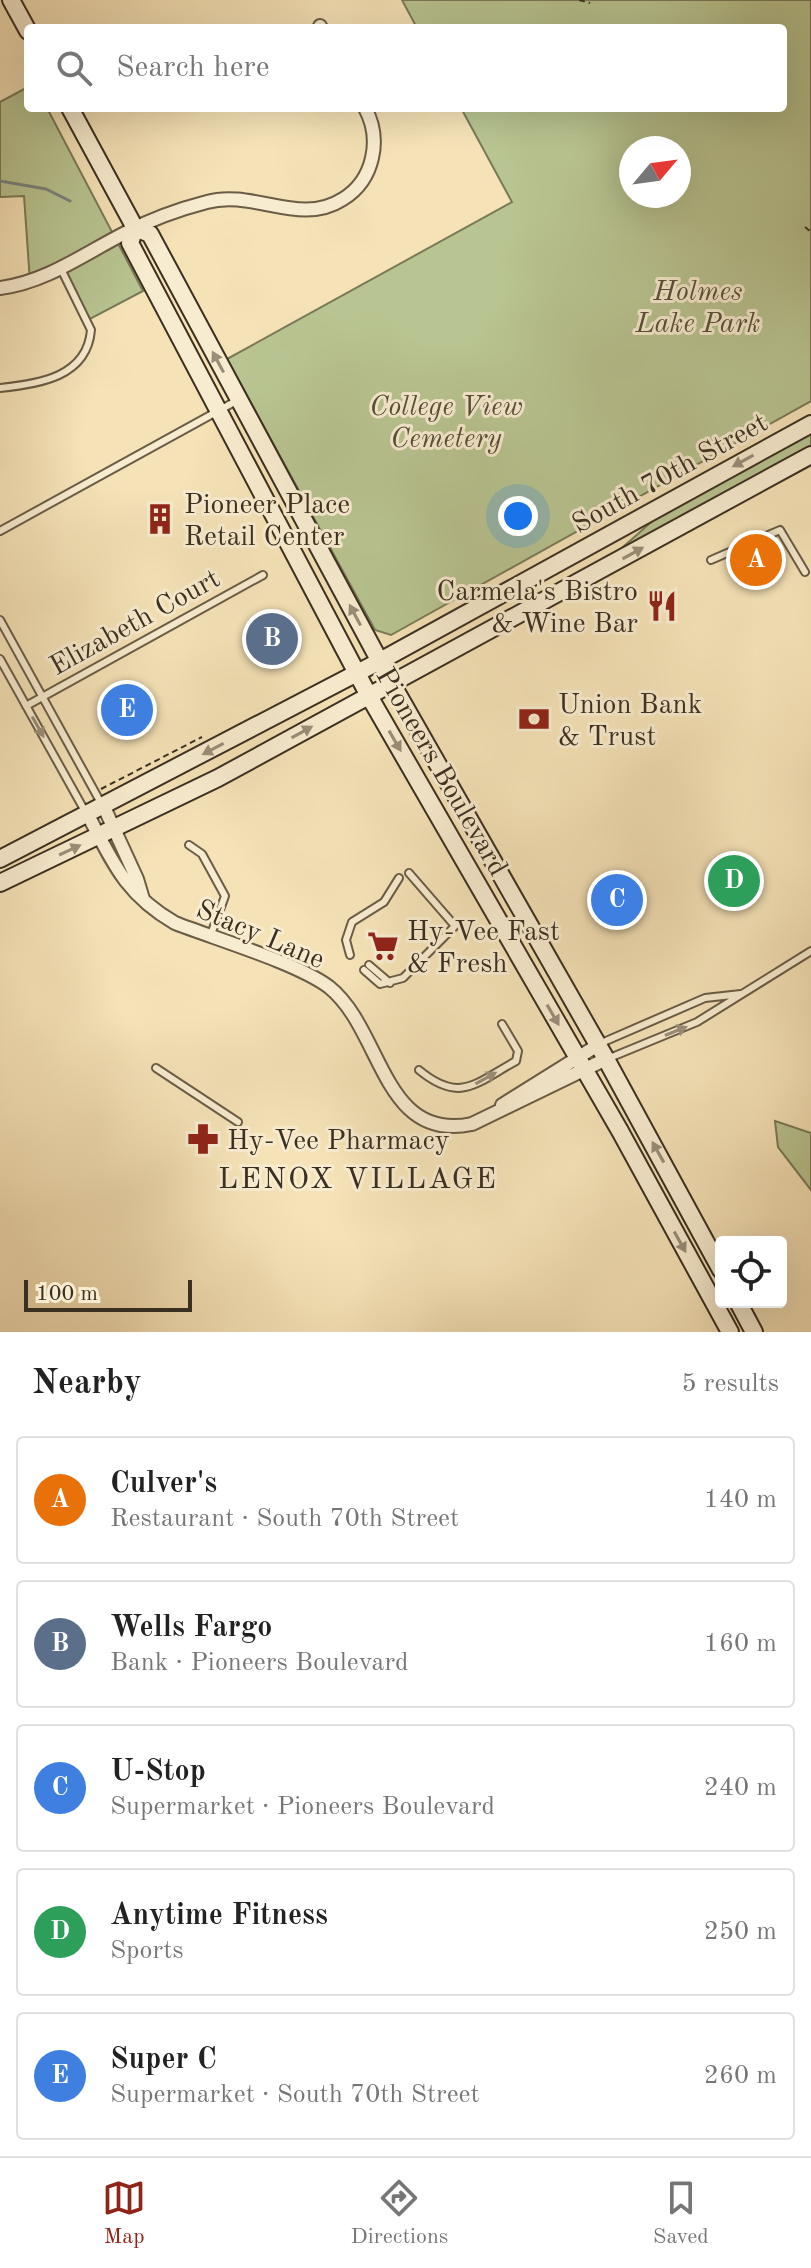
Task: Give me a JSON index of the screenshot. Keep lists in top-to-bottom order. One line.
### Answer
{"streets":{"main road":["South 70th Street","Pioneers Boulevard"],"street":["Stacy Lane"],"lane":["Elizabeth Court"]},"crossings":[["South 70th Street","Pioneers Boulevard"],["South 70th Street","Stacy Lane"],["Elizabeth Court","Stacy Lane"],["Pioneers Boulevard","Stacy Lane"]],"districts":["LENOX VILLAGE"],"parks":["Holmes Lake Park","College View Cemetery"],"places":{"building":["Pioneer Place Retail Center"],"restaurant":["Carmela's Bistro & Wine Bar"],"bank":["Union Bank & Trust"],"supermarket":["Hy-Vee Fast & Fresh"],"pharmacy":["Hy-Vee Pharmacy"]},"scale_bar":"100 m","north":"top right","page":{"search":"Search here","pins":["A","B","E","D","C"],"scale":"100 m","heading":["Nearby","5 results"],"list":[{"mark":"A","name":"Culver's","note":"Restaurant · South 70th Street","value":"140 m"},{"mark":"B","name":"Wells Fargo","note":"Bank · Pioneers Boulevard","value":"160 m"},{"mark":"C","name":"U-Stop","note":"Supermarket · Pioneers Boulevard","value":"240 m"},{"mark":"D","name":"Anytime Fitness","note":"Sports","value":"250 m"},{"mark":"E","name":"Super C","note":"Supermarket · South 70th Street","value":"260 m"}],"nav":["Map","Directions","Saved"]}}
